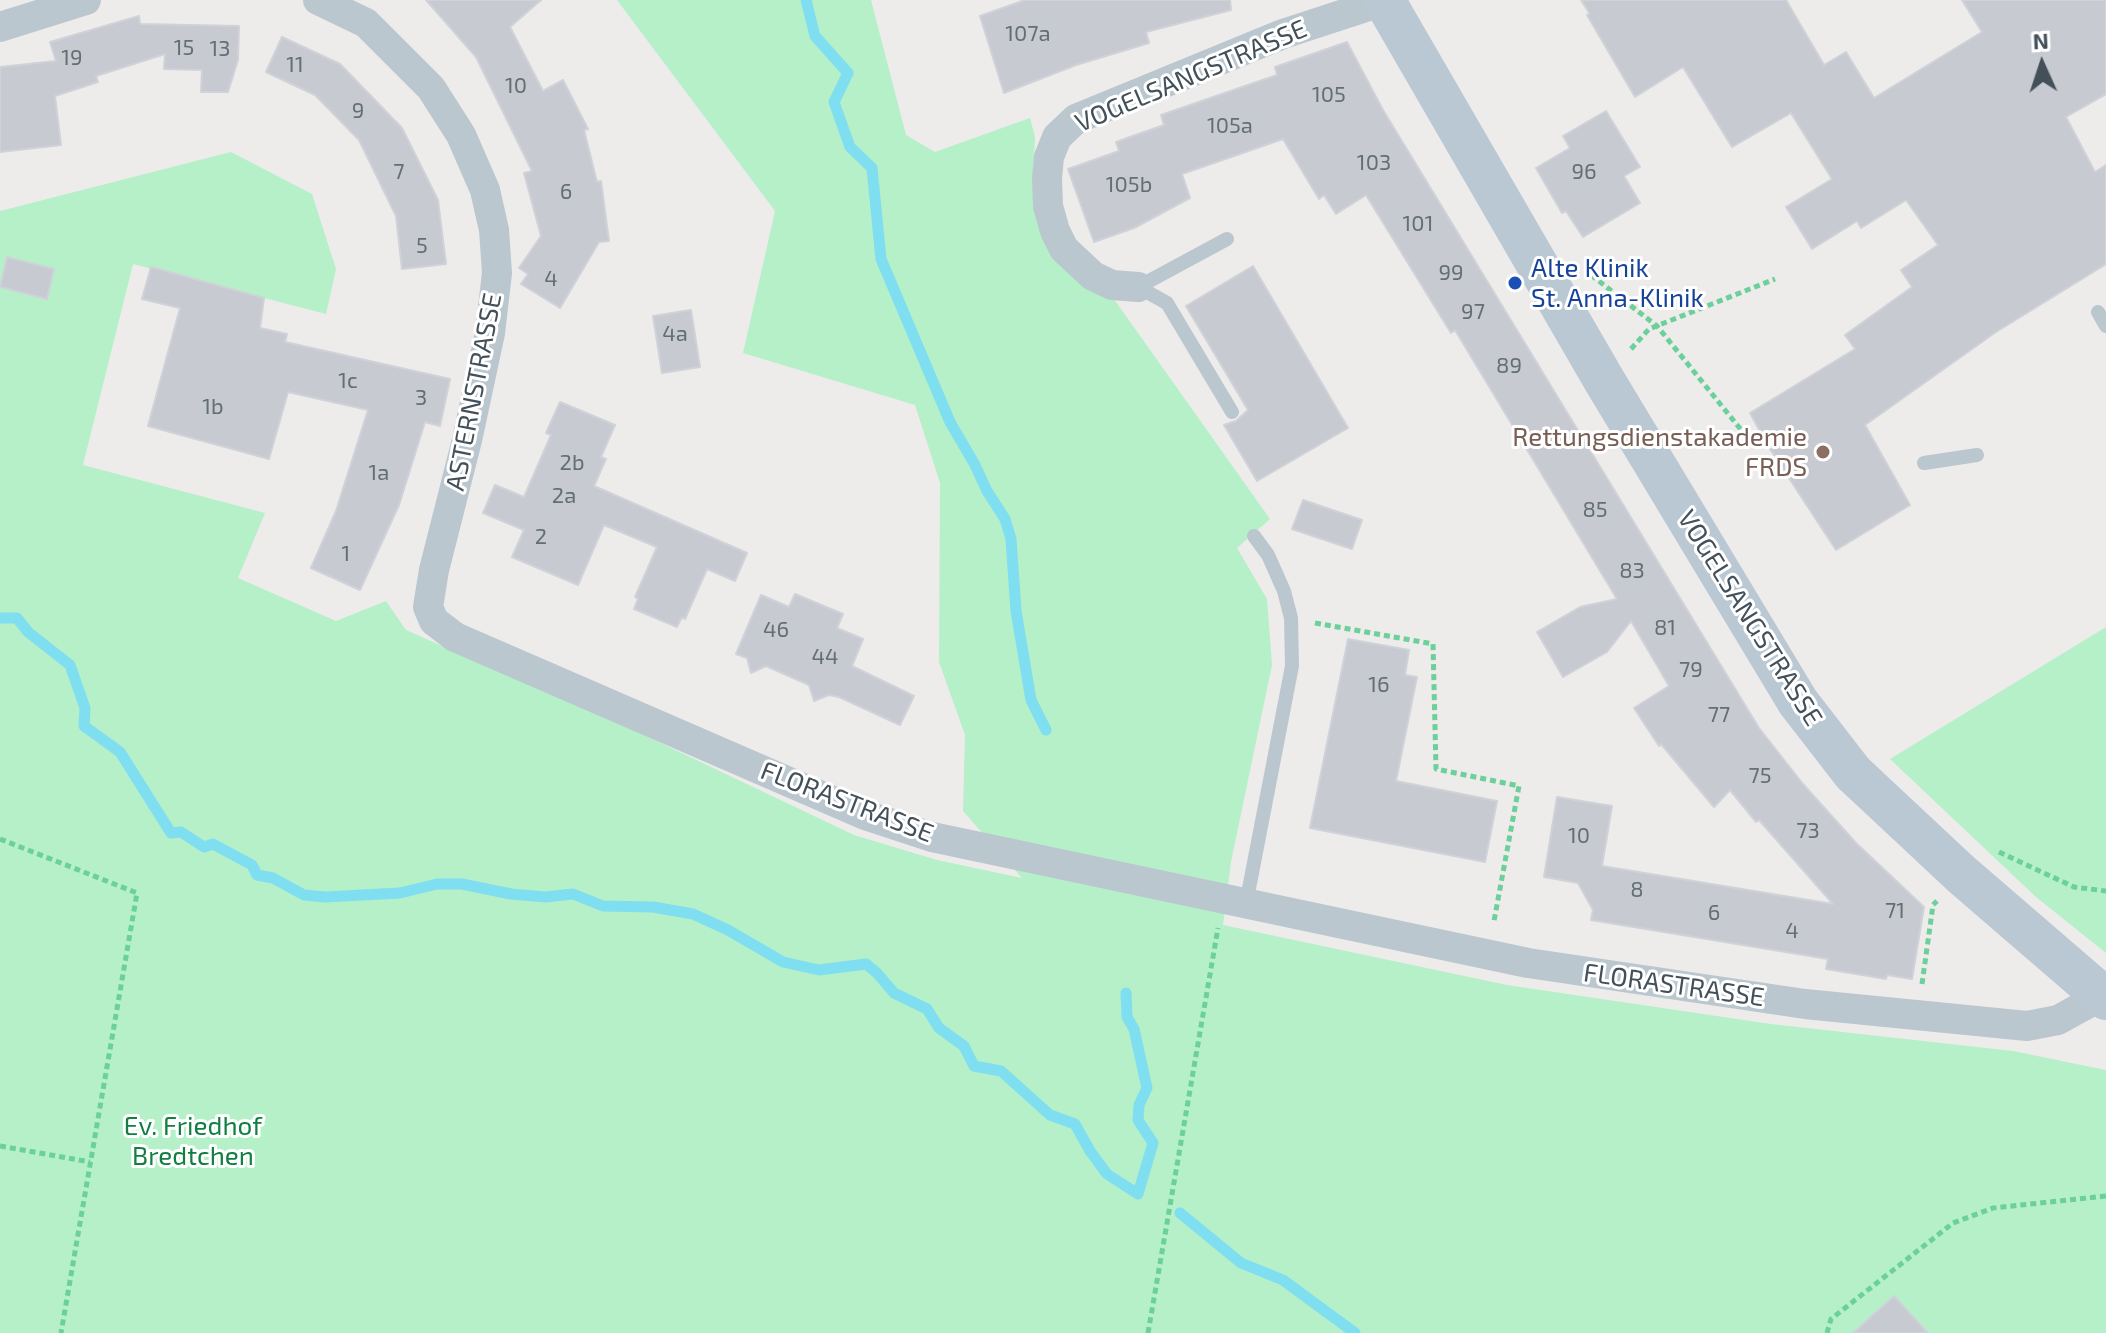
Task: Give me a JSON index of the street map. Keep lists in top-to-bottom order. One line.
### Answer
{"streets":{"street":["VOGELSANGSTRASSE","ASTERNSTRASSE","FLORASTRASSE"]},"crossings":[["VOGELSANGSTRASSE","FLORASTRASSE"],["ASTERNSTRASSE","FLORASTRASSE"]],"parks":["Ev. Friedhof Bredtchen"],"places":["Alte Klinik St. Anna-Klinik","Rettungsdienstakademie FRDS"],"house_numbers":["107a","15","13","19","11","10","105","9","105a","103","7","96","105b","6","101","5","99","4","97","4a","89","1c","3","1b","2b","1a","2a","85","2","1","83","81","46","44","79","16","77","75","73","10","8","71","6","4"],"north":"top"}
